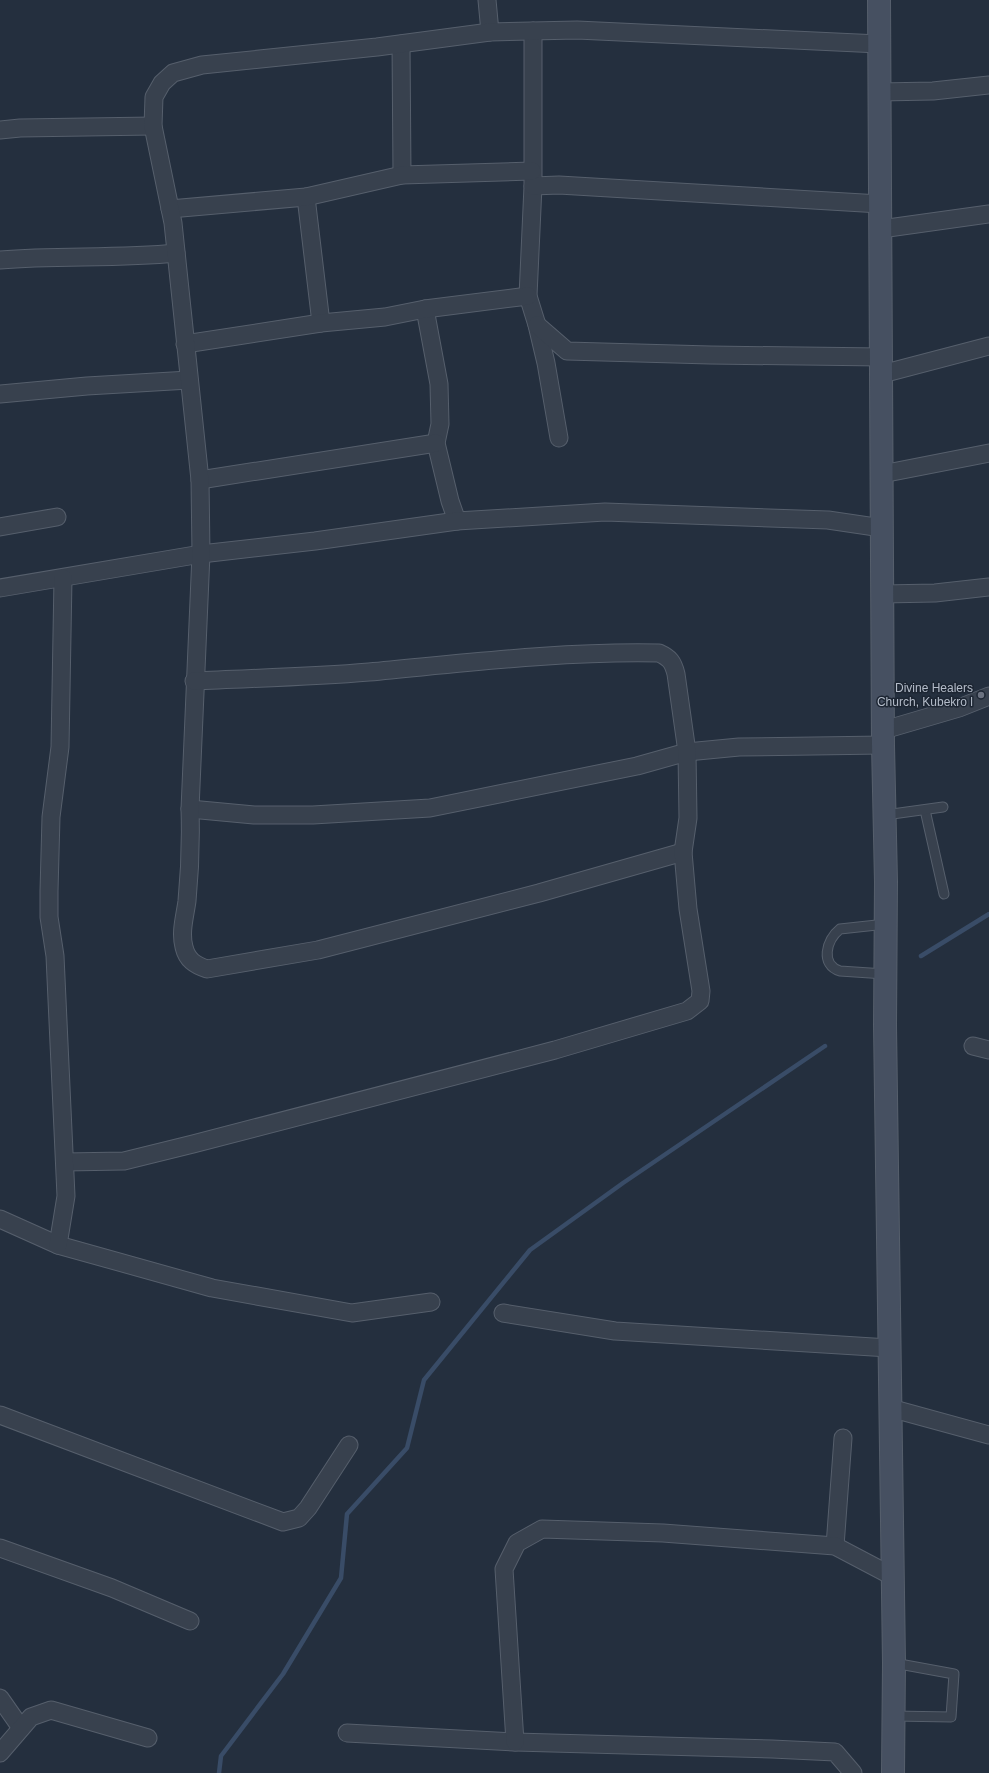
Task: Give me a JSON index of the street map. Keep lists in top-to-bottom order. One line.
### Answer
{"places":["Divine Healers Church, Kubekro l"]}
